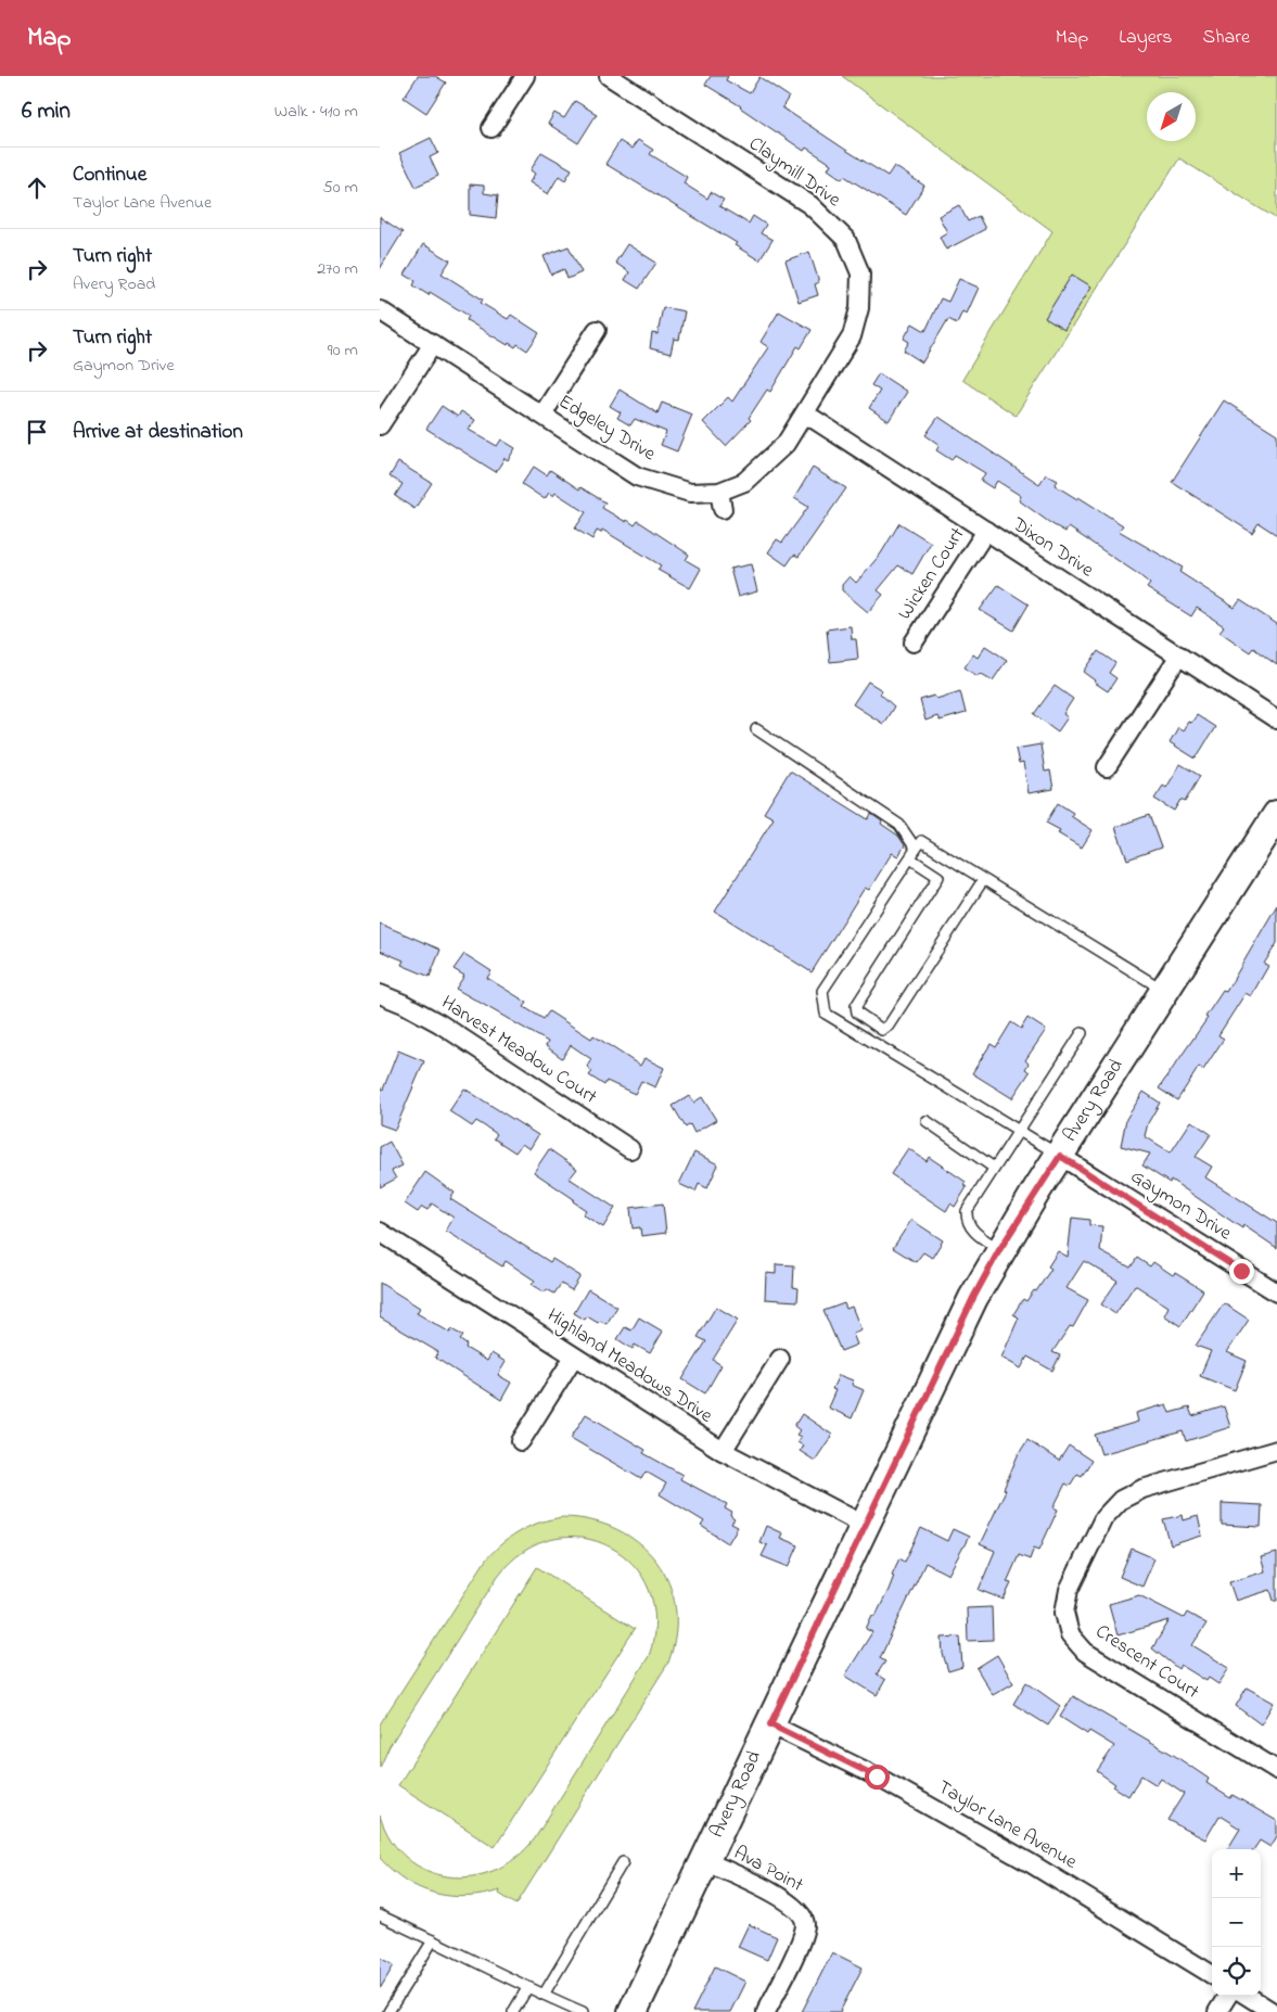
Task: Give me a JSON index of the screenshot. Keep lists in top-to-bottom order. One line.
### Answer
{"streets":{"main road":["Avery Road"],"street":["Claymill Drive","Edgeley Drive","Dixon Drive","Wicken Court","Harvest Meadow Court","Gaymon Drive","Highland Meadows Drive","Crescent Court","Taylor Lane Avenue","Ava Point"]},"crossings":[["Claymill Drive","Edgeley Drive"],["Claymill Drive","Dixon Drive"],["Edgeley Drive","Dixon Drive"],["Dixon Drive","Wicken Court"],["Avery Road","Gaymon Drive"],["Avery Road","Highland Meadows Drive"],["Avery Road","Taylor Lane Avenue"],["Avery Road","Ava Point"]],"north":"bottom left","page":{"header":"Map","nav":["Map","Layers","Share"],"heading":["6 min","Walk · 410 m"],"list":[["Continue","Taylor Lane Avenue","50 m"],["Turn right","Avery Road","270 m"],["Turn right","Gaymon Drive","90 m"],"Arrive at destination"],"map_buttons":["+","−"]}}
